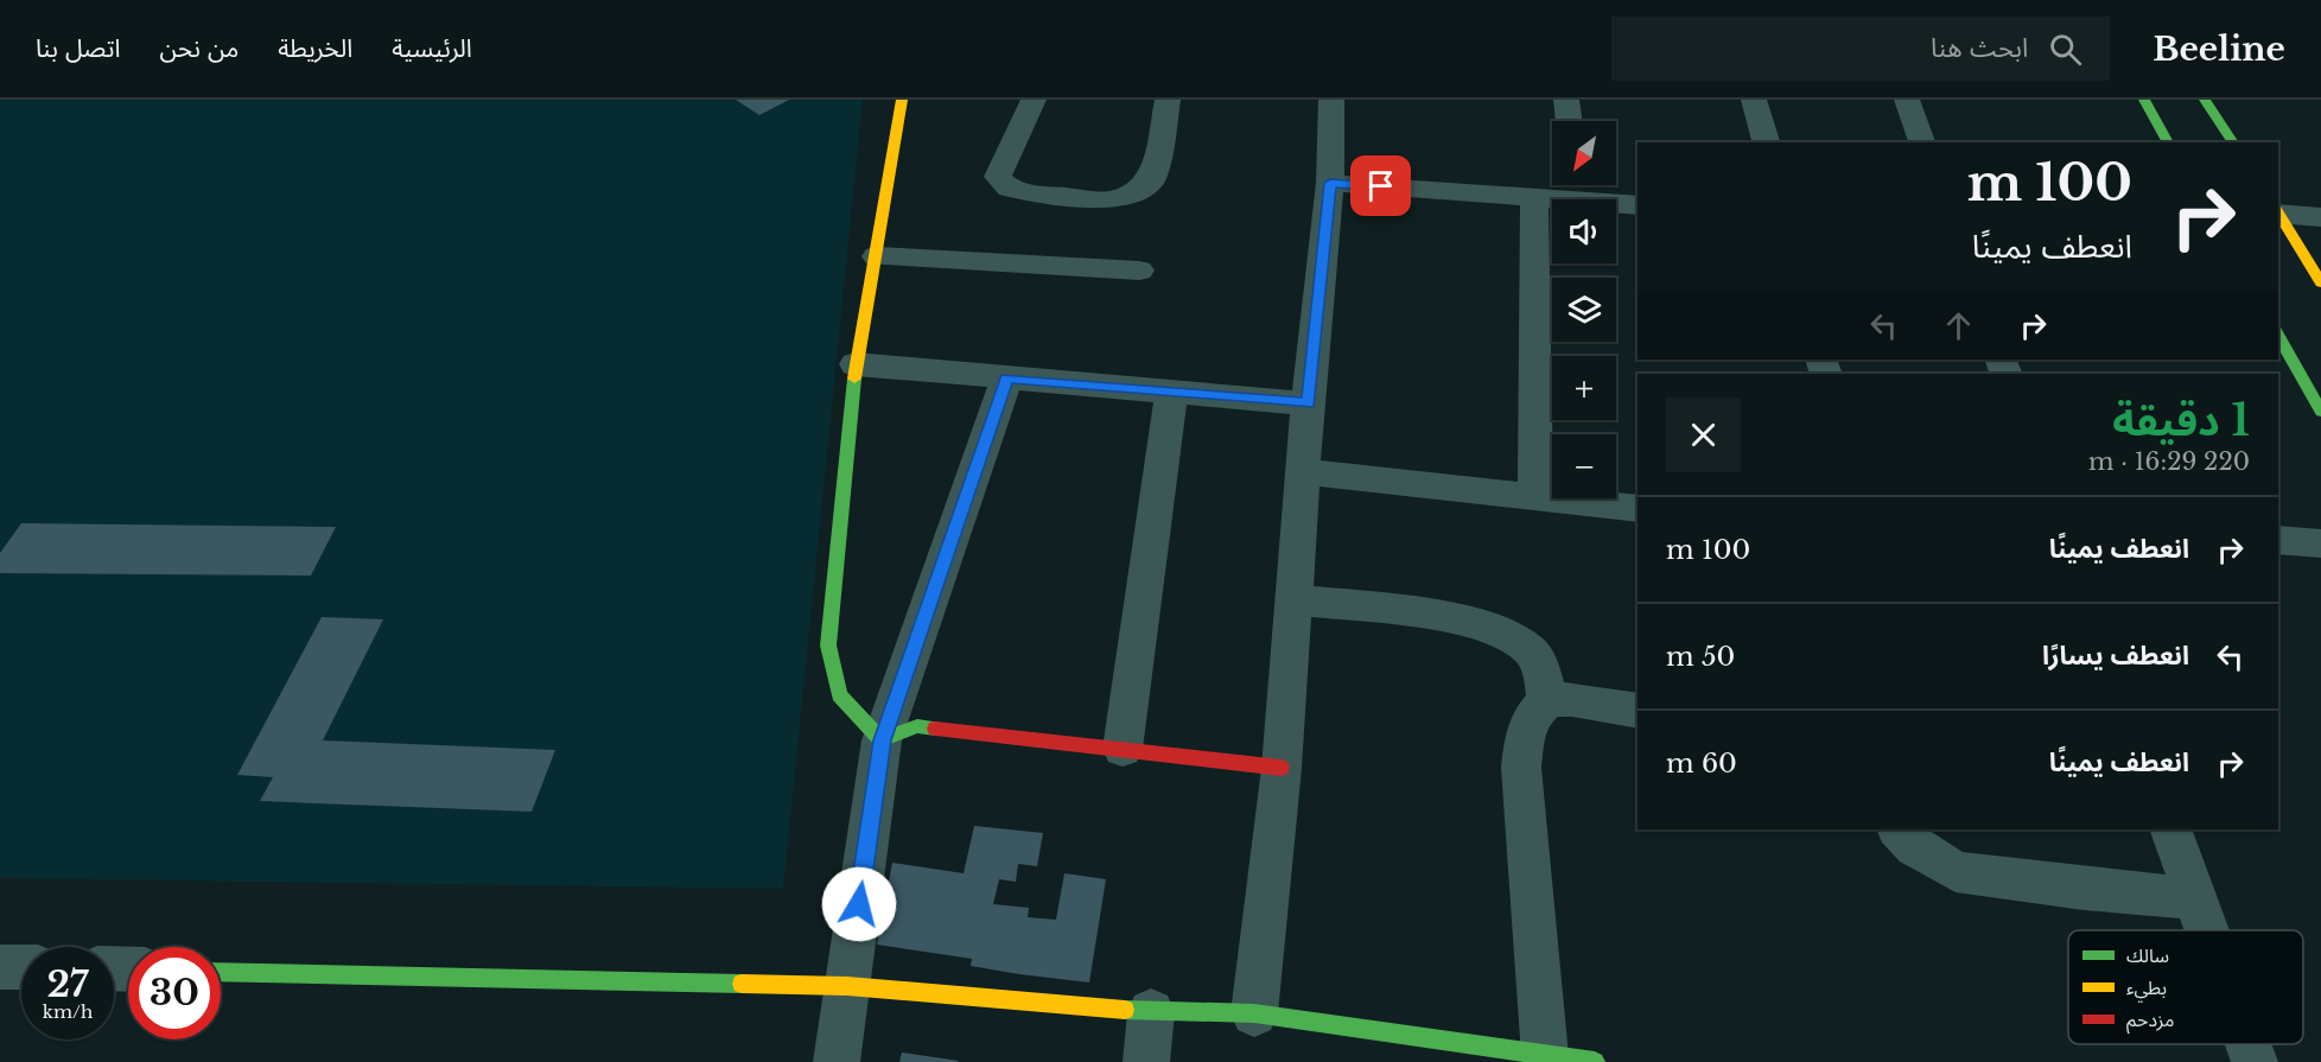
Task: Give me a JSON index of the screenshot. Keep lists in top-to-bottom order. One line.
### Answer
{"legend":["سالك","بطيء","مزدحم"],"north":"bottom left","page":{"header":"Beeline","search":"ابحث هنا","nav":["الرئيسية","الخريطة","من نحن","اتصل بنا"],"map_buttons":["+","−"],"turn":["100 m","انعطف يمينًا"],"heading":["1 دقيقة","220 m · 16:29"],"list":[{"name":"انعطف يمينًا","value":"100 m"},{"name":"انعطف يسارًا","value":"50 m"},{"name":"انعطف يمينًا","value":"60 m"}],"speed":"27 km/h","limit":"30"}}
